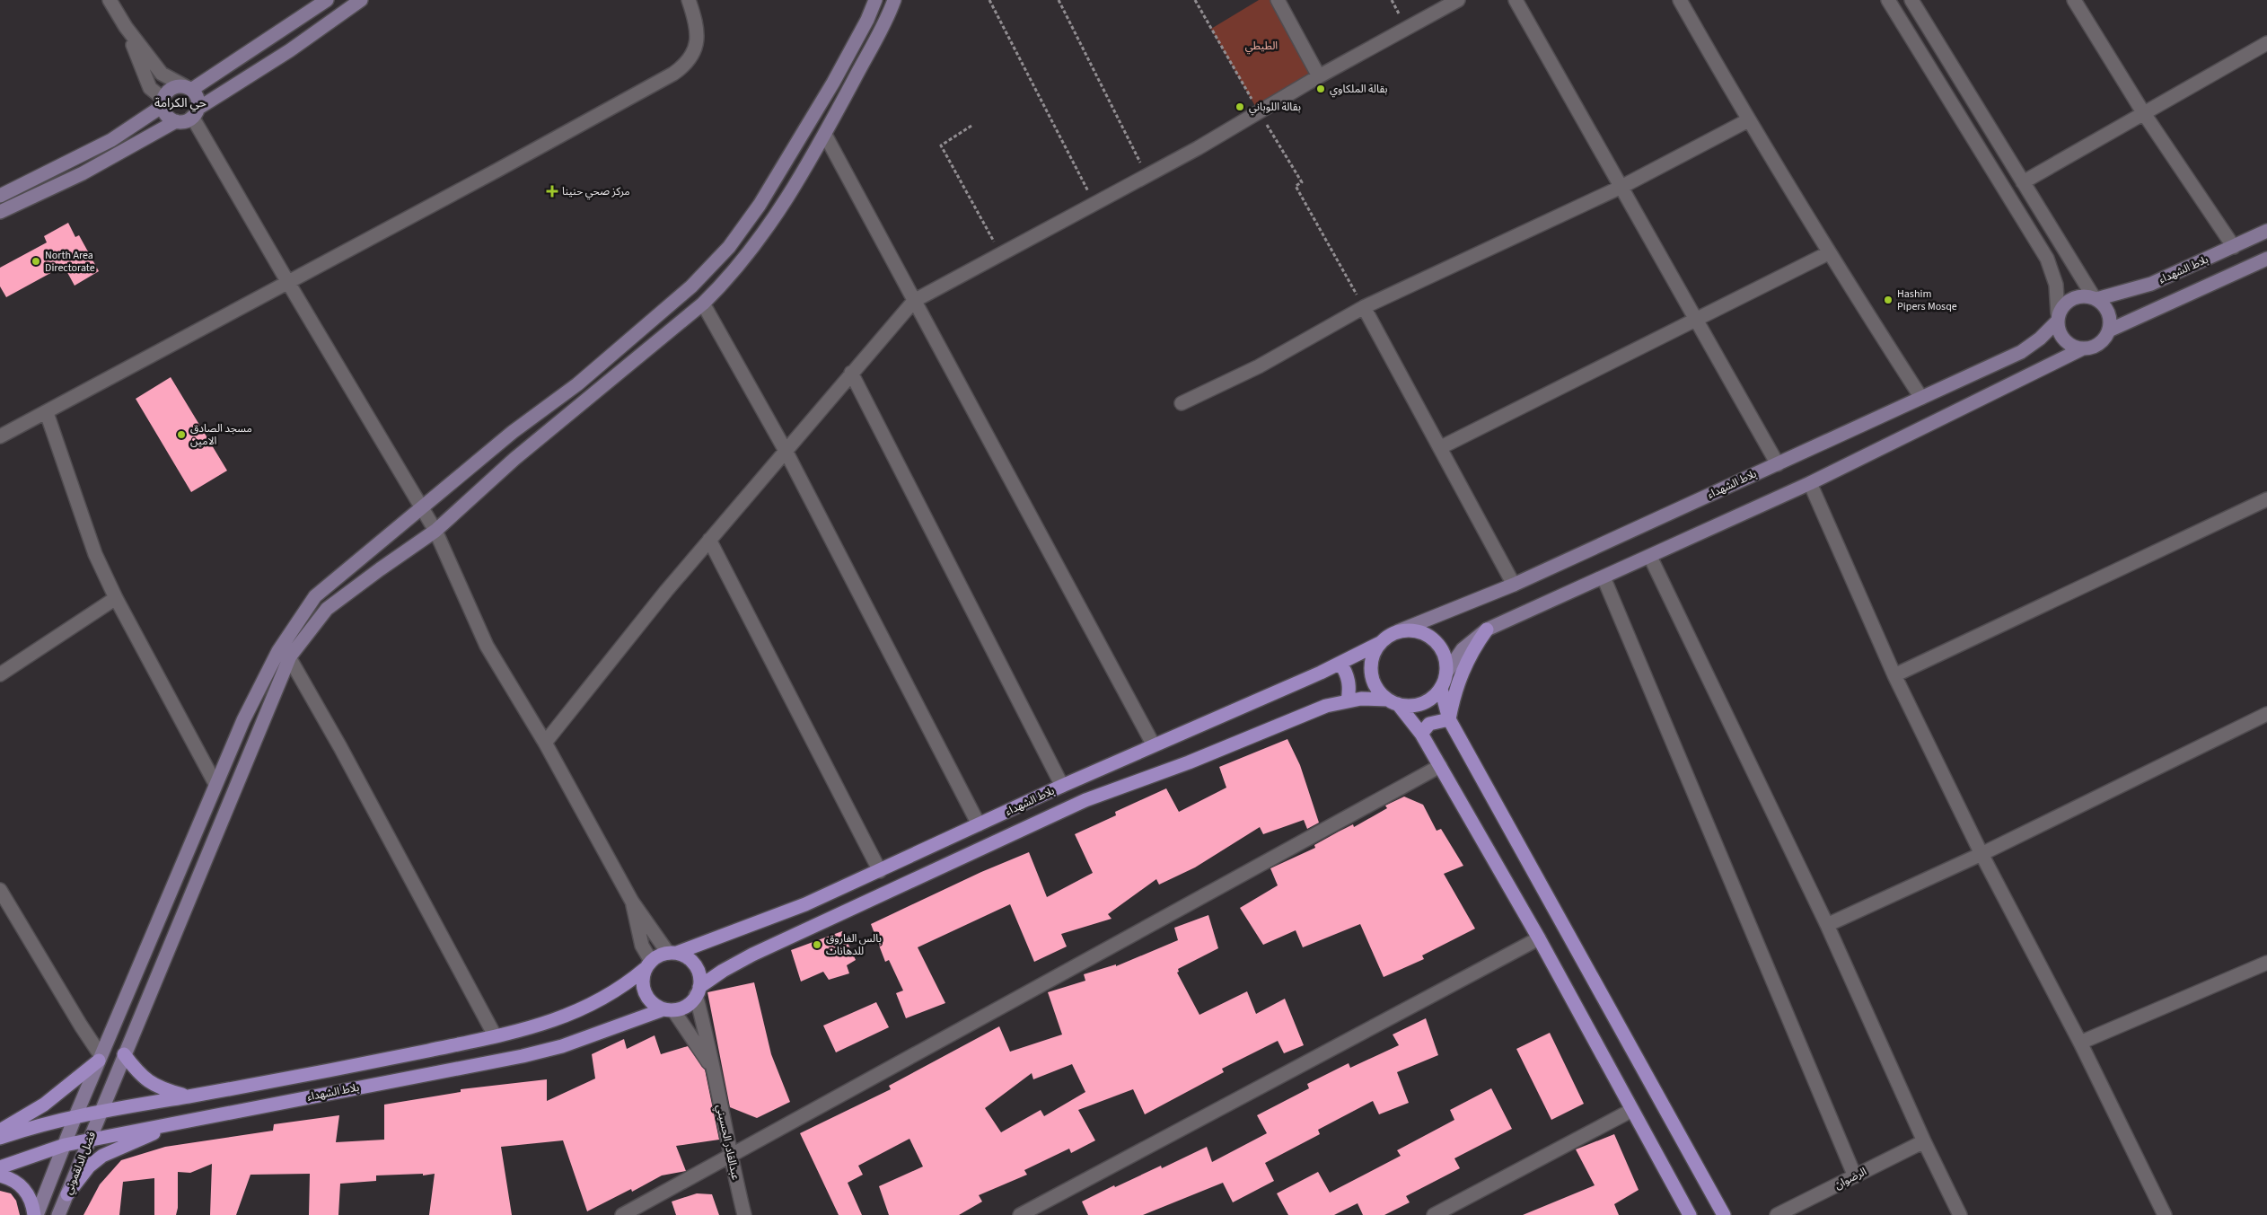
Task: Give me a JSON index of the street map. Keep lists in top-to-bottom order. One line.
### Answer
{"streets":{"main road":["بلاط الشهداء","فضل الدلقموني"],"street":["عبدالقادر الحسيني","الرضوان"]},"crossings":[["بلاط الشهداء","عبدالقادر الحسيني"],["بلاط الشهداء","فضل الدلقموني"]],"districts":["حي الكرامة"],"parks":["الطيطي"],"places":{"other":["بقالة الملكاوي","بقالة اللوباني","North Area Directorate","Hashim Pipers Mosqe","مسجد الصادق الامين","بالس الفاروق للدهانات"],"health":["مركز صحي حنينا"]}}
